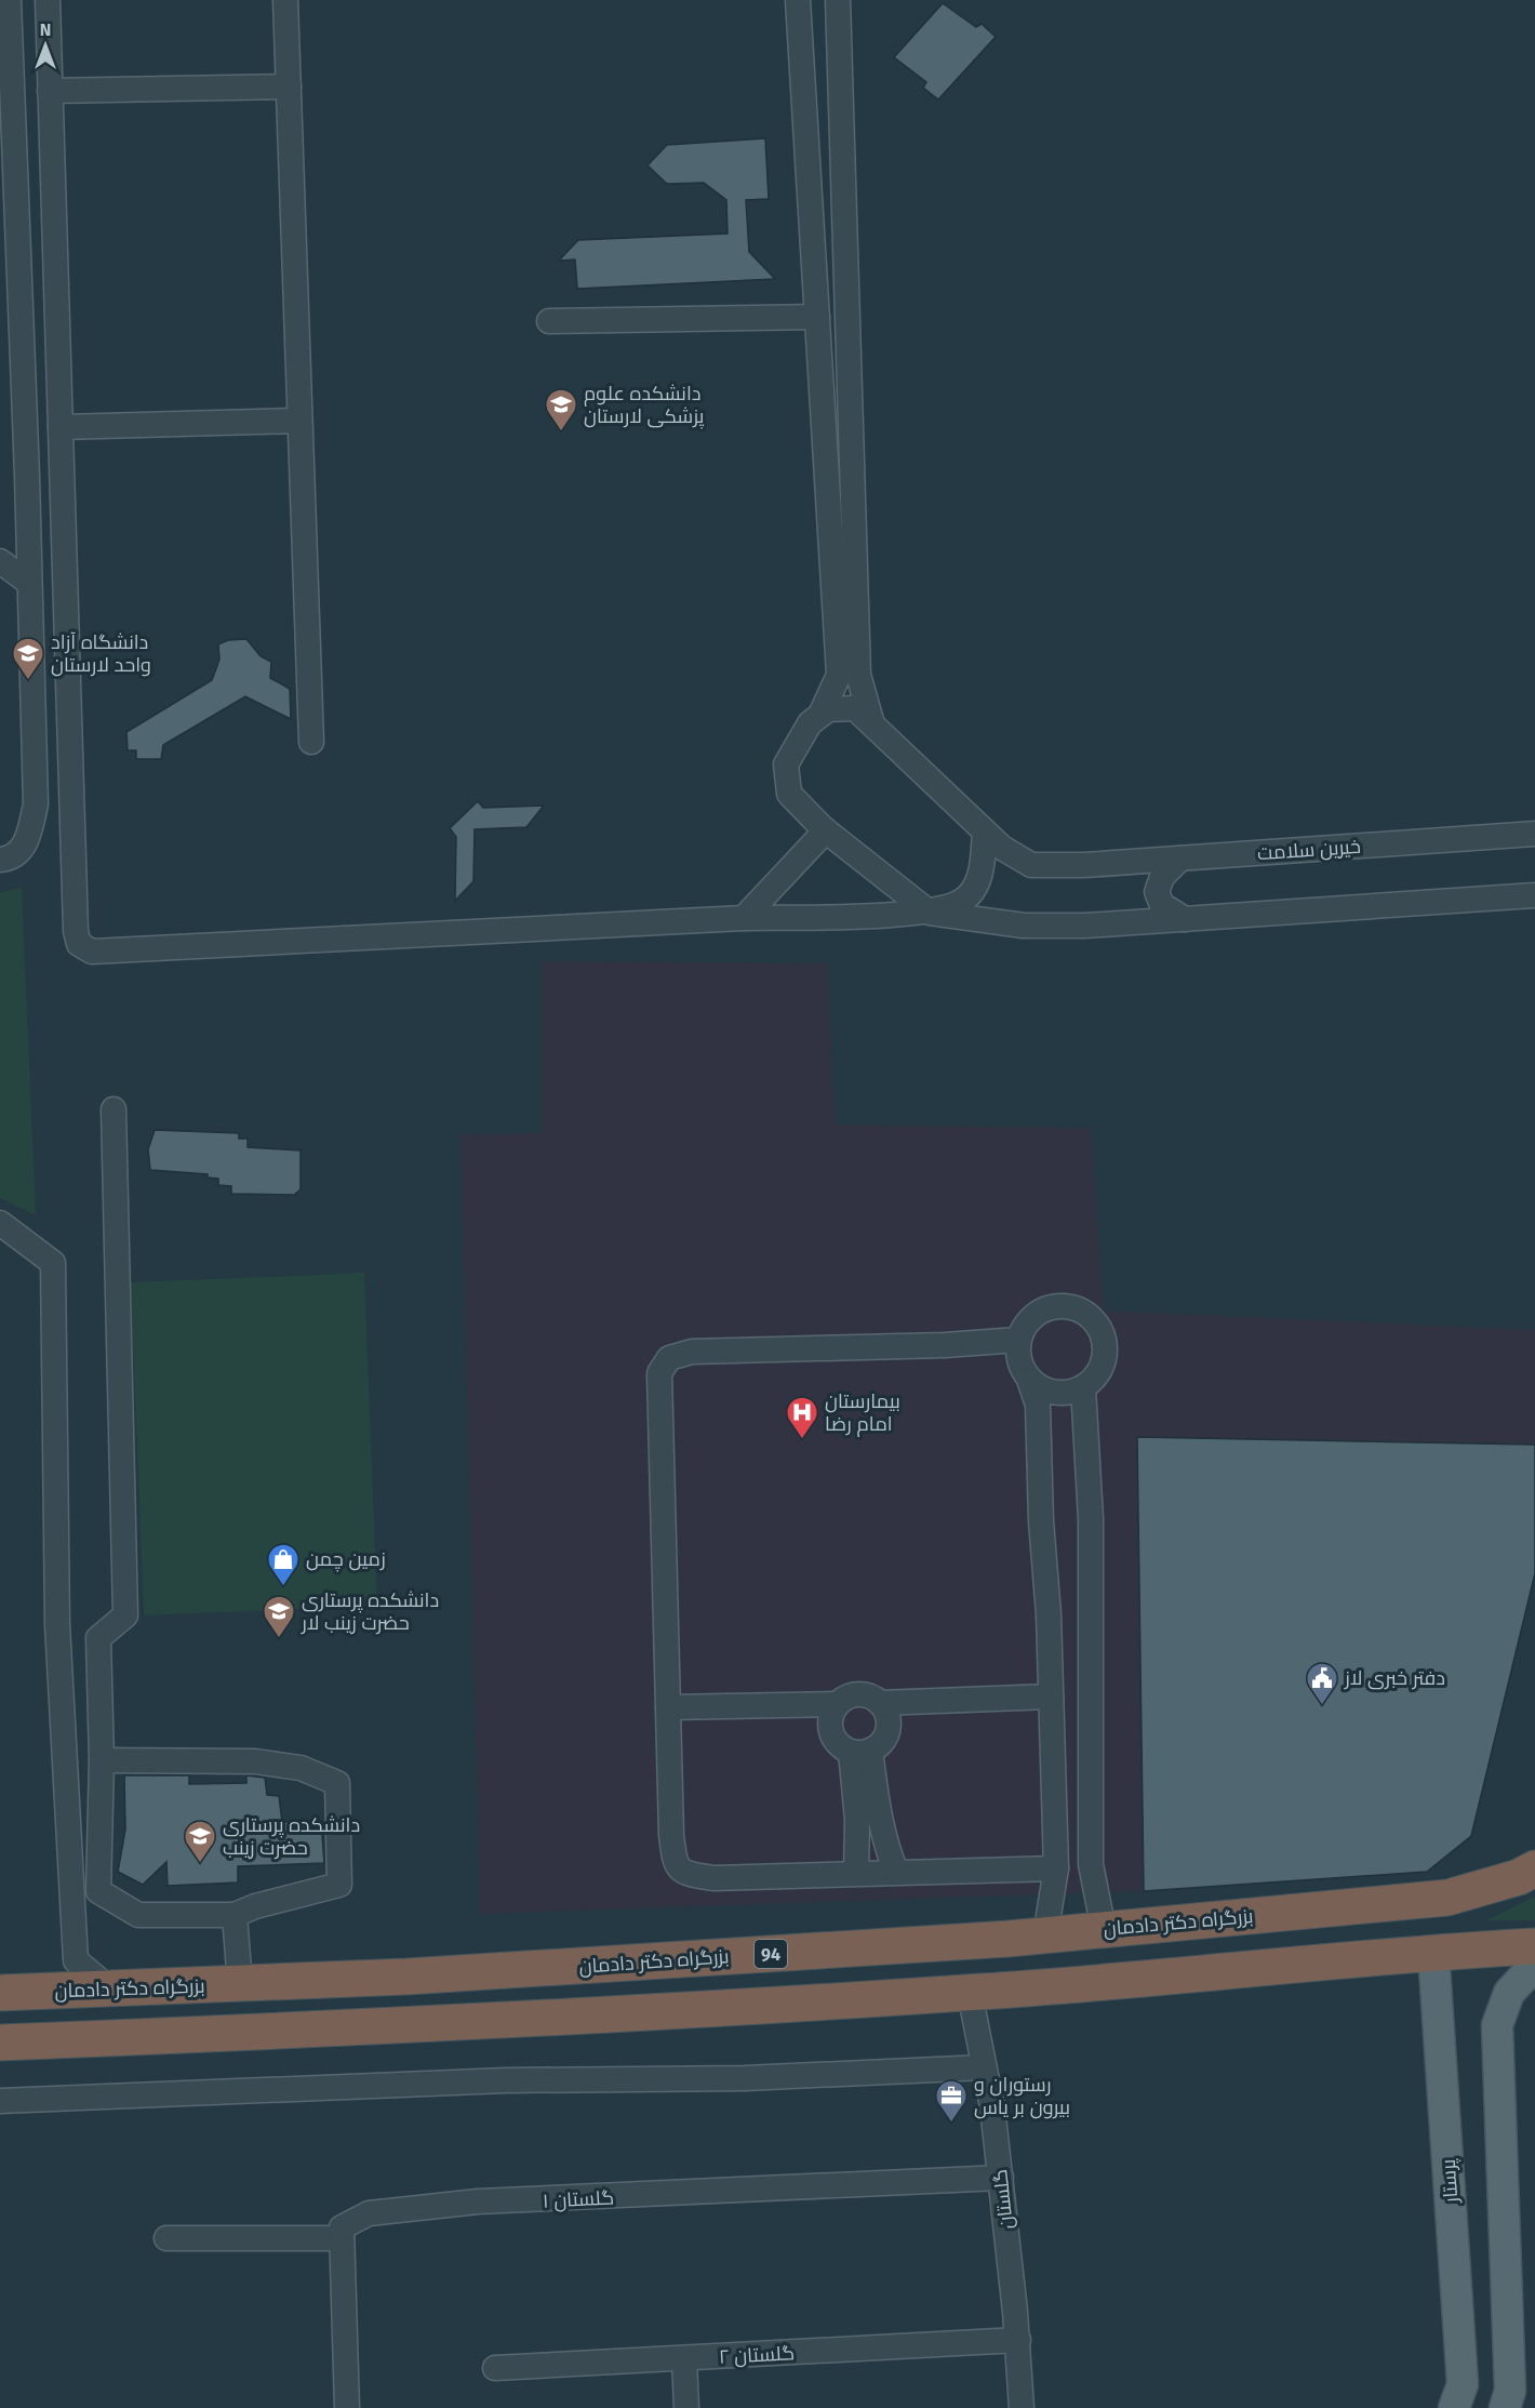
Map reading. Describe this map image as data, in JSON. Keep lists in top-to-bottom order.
{
  "streets": {
    "highway": ["بزرگراه دکتر دادمان", "94"],
    "main road": ["پرستار"],
    "street": [
      "خیرین سلامت",
      "گلستان ۱",
      "گلستان",
      "گلستان ۲"
    ]
  },
  "crossings": [
    ["گلستان ۱", "گلستان"],
    ["گلستان", "گلستان ۲"]
  ],
  "places": {
    "school or university": [
      "دانشکده علوم پزشکی لارستان",
      "دانشگاه آزاد واحد لارستان",
      "دانشکده پرستاری حضرت زینب لار",
      "دانشکده پرستاری حضرت زینب"
    ],
    "hospital": ["بیمارستان امام رضا"],
    "shop": ["زمین چمن"],
    "public building": ["دفتر خبری لاز"],
    "office": ["رستوران و بیرون بر یاس"]
  },
  "north": "top"
}
